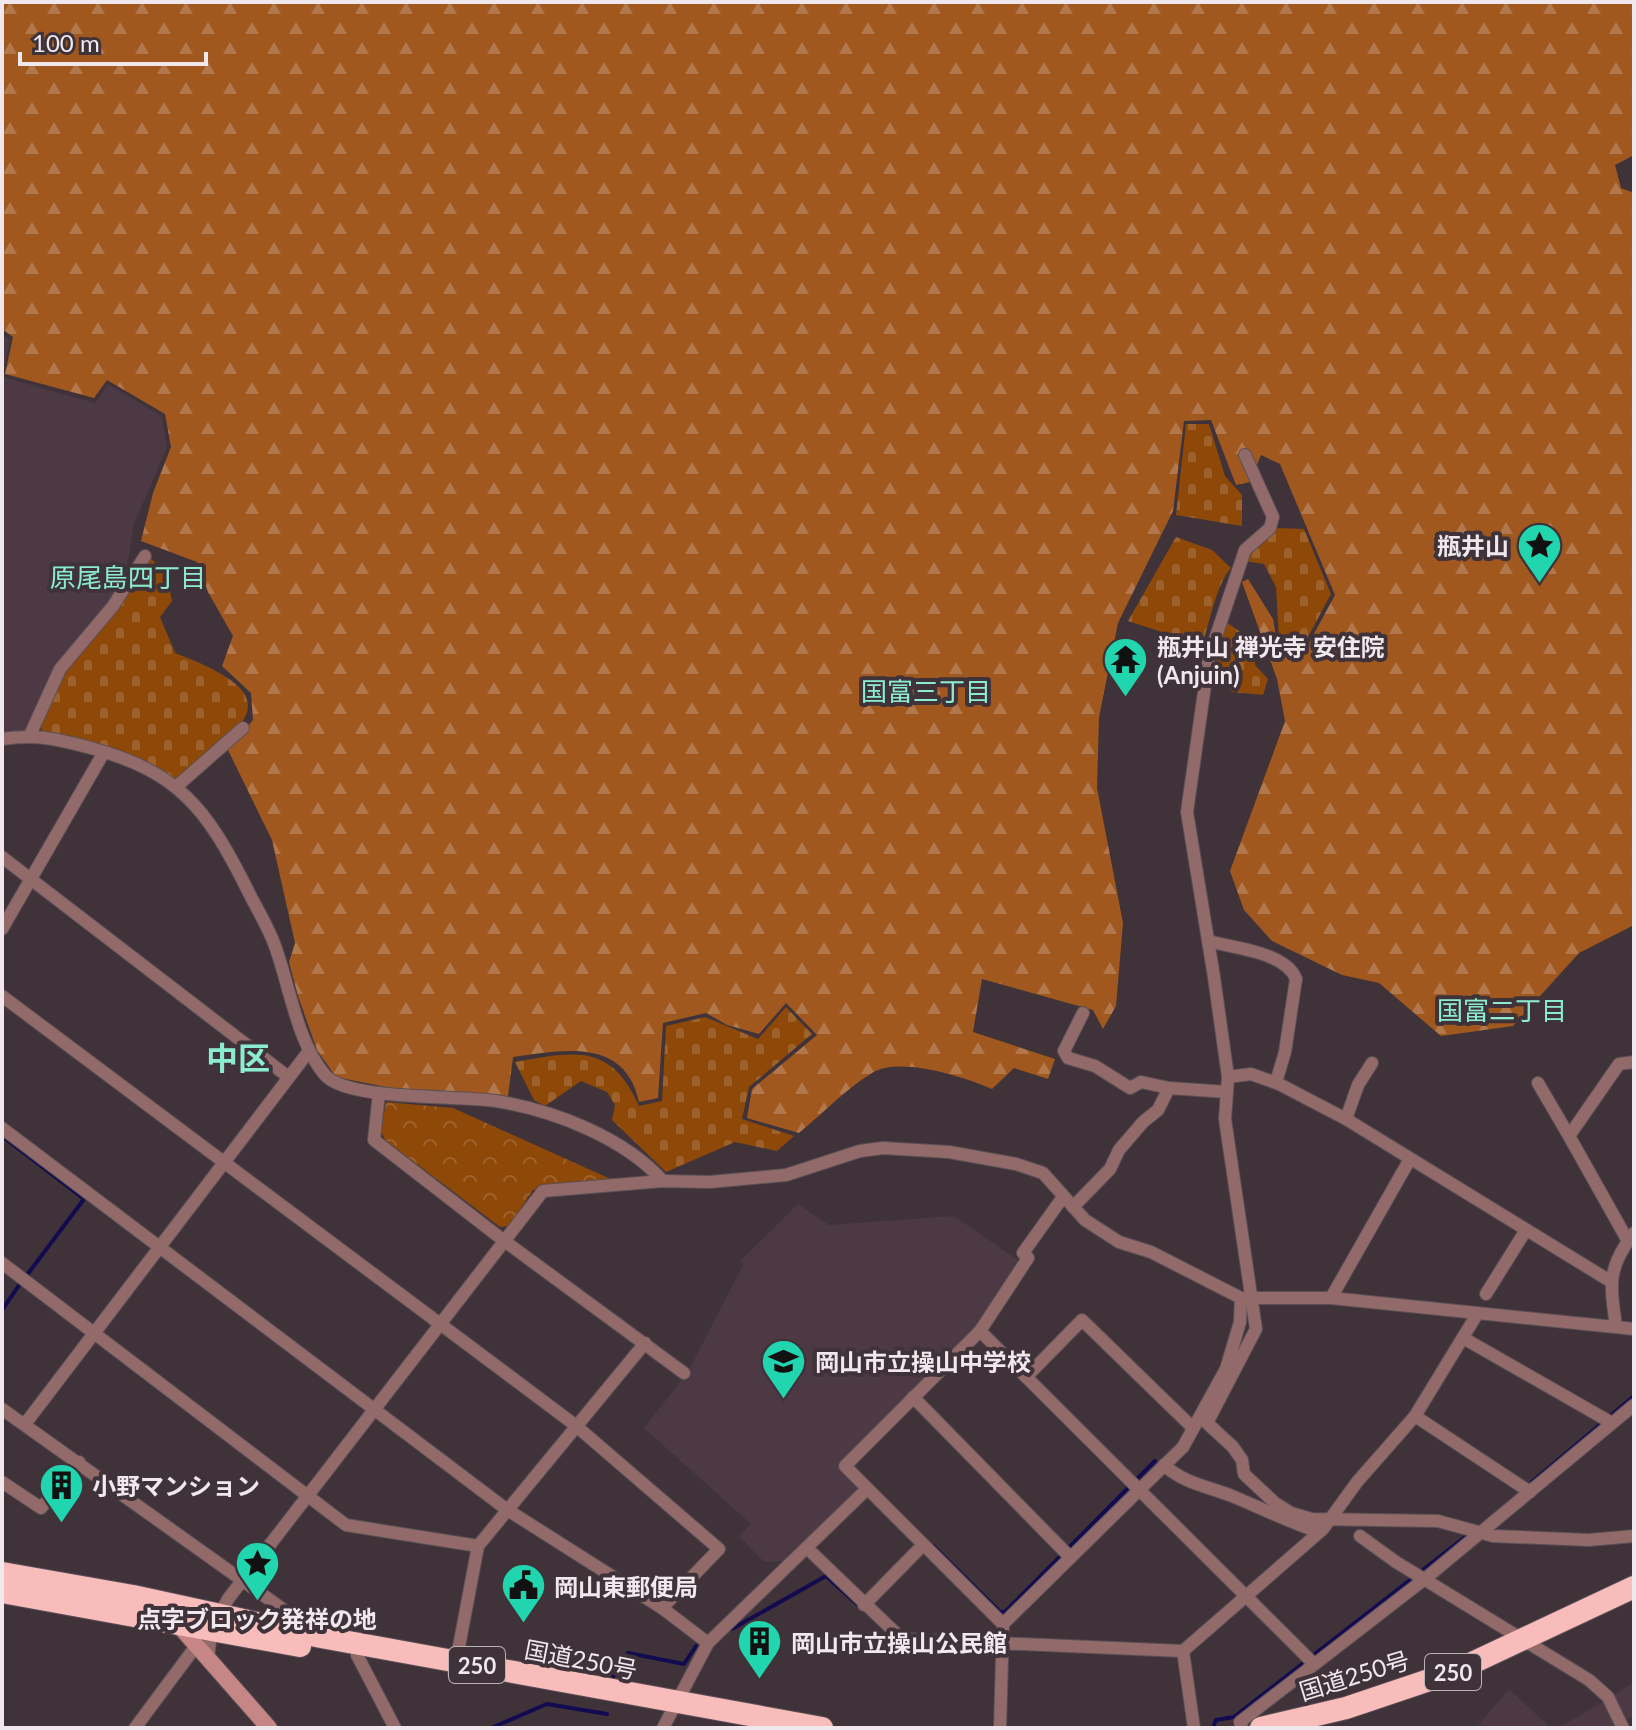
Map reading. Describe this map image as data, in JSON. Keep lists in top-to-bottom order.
{
  "streets": {
    "highway": ["国道250号", "250"]
  },
  "districts": [
    "原尾島四丁目",
    "国富三丁目",
    "国富二丁目",
    "中区"
  ],
  "places": {
    "place": ["瓶井山", "点字ブロック発祥の地"],
    "temple": ["瓶井山 禅光寺 安住院 (Anjuin)"],
    "school or university": ["岡山市立操山中学校"],
    "building": ["小野マンション", "岡山市立操山公民館"],
    "public building": ["岡山東郵便局"]
  },
  "scale_bar": "100 m"
}
